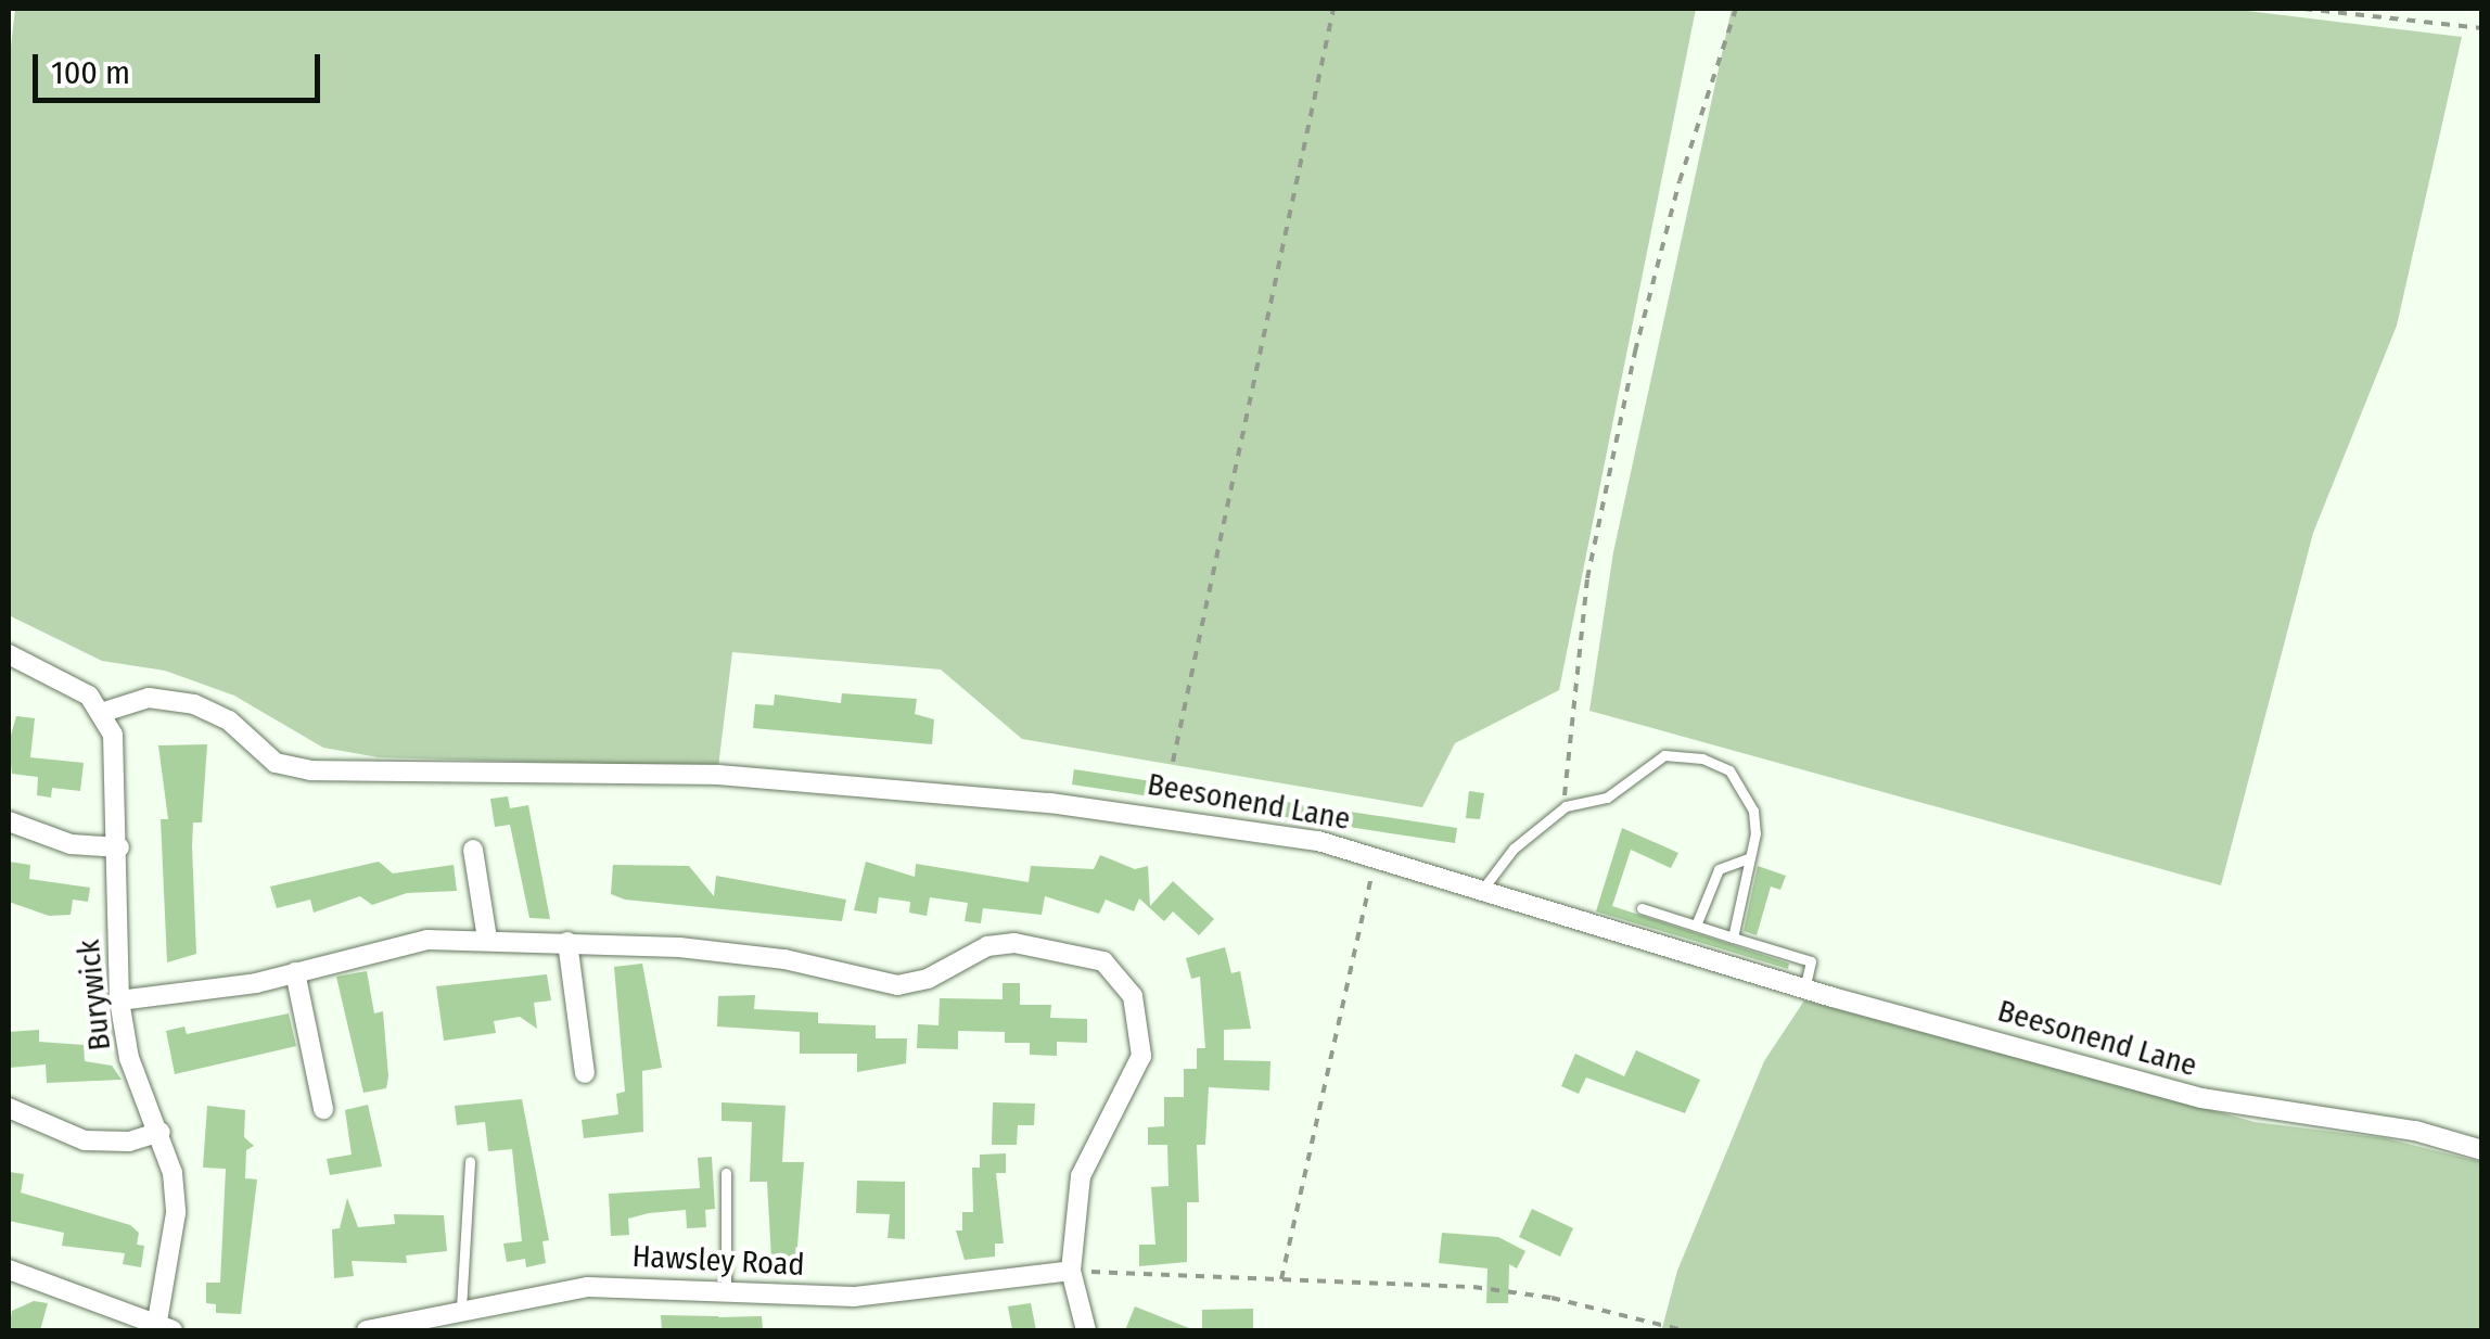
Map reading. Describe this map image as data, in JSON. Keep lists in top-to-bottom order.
{
  "streets": {
    "street": ["Beesonend Lane", "Burywick", "Hawsley Road"]
  },
  "crossings": [
    ["Beesonend Lane", "Burywick"]
  ],
  "scale_bar": "100 m"
}
